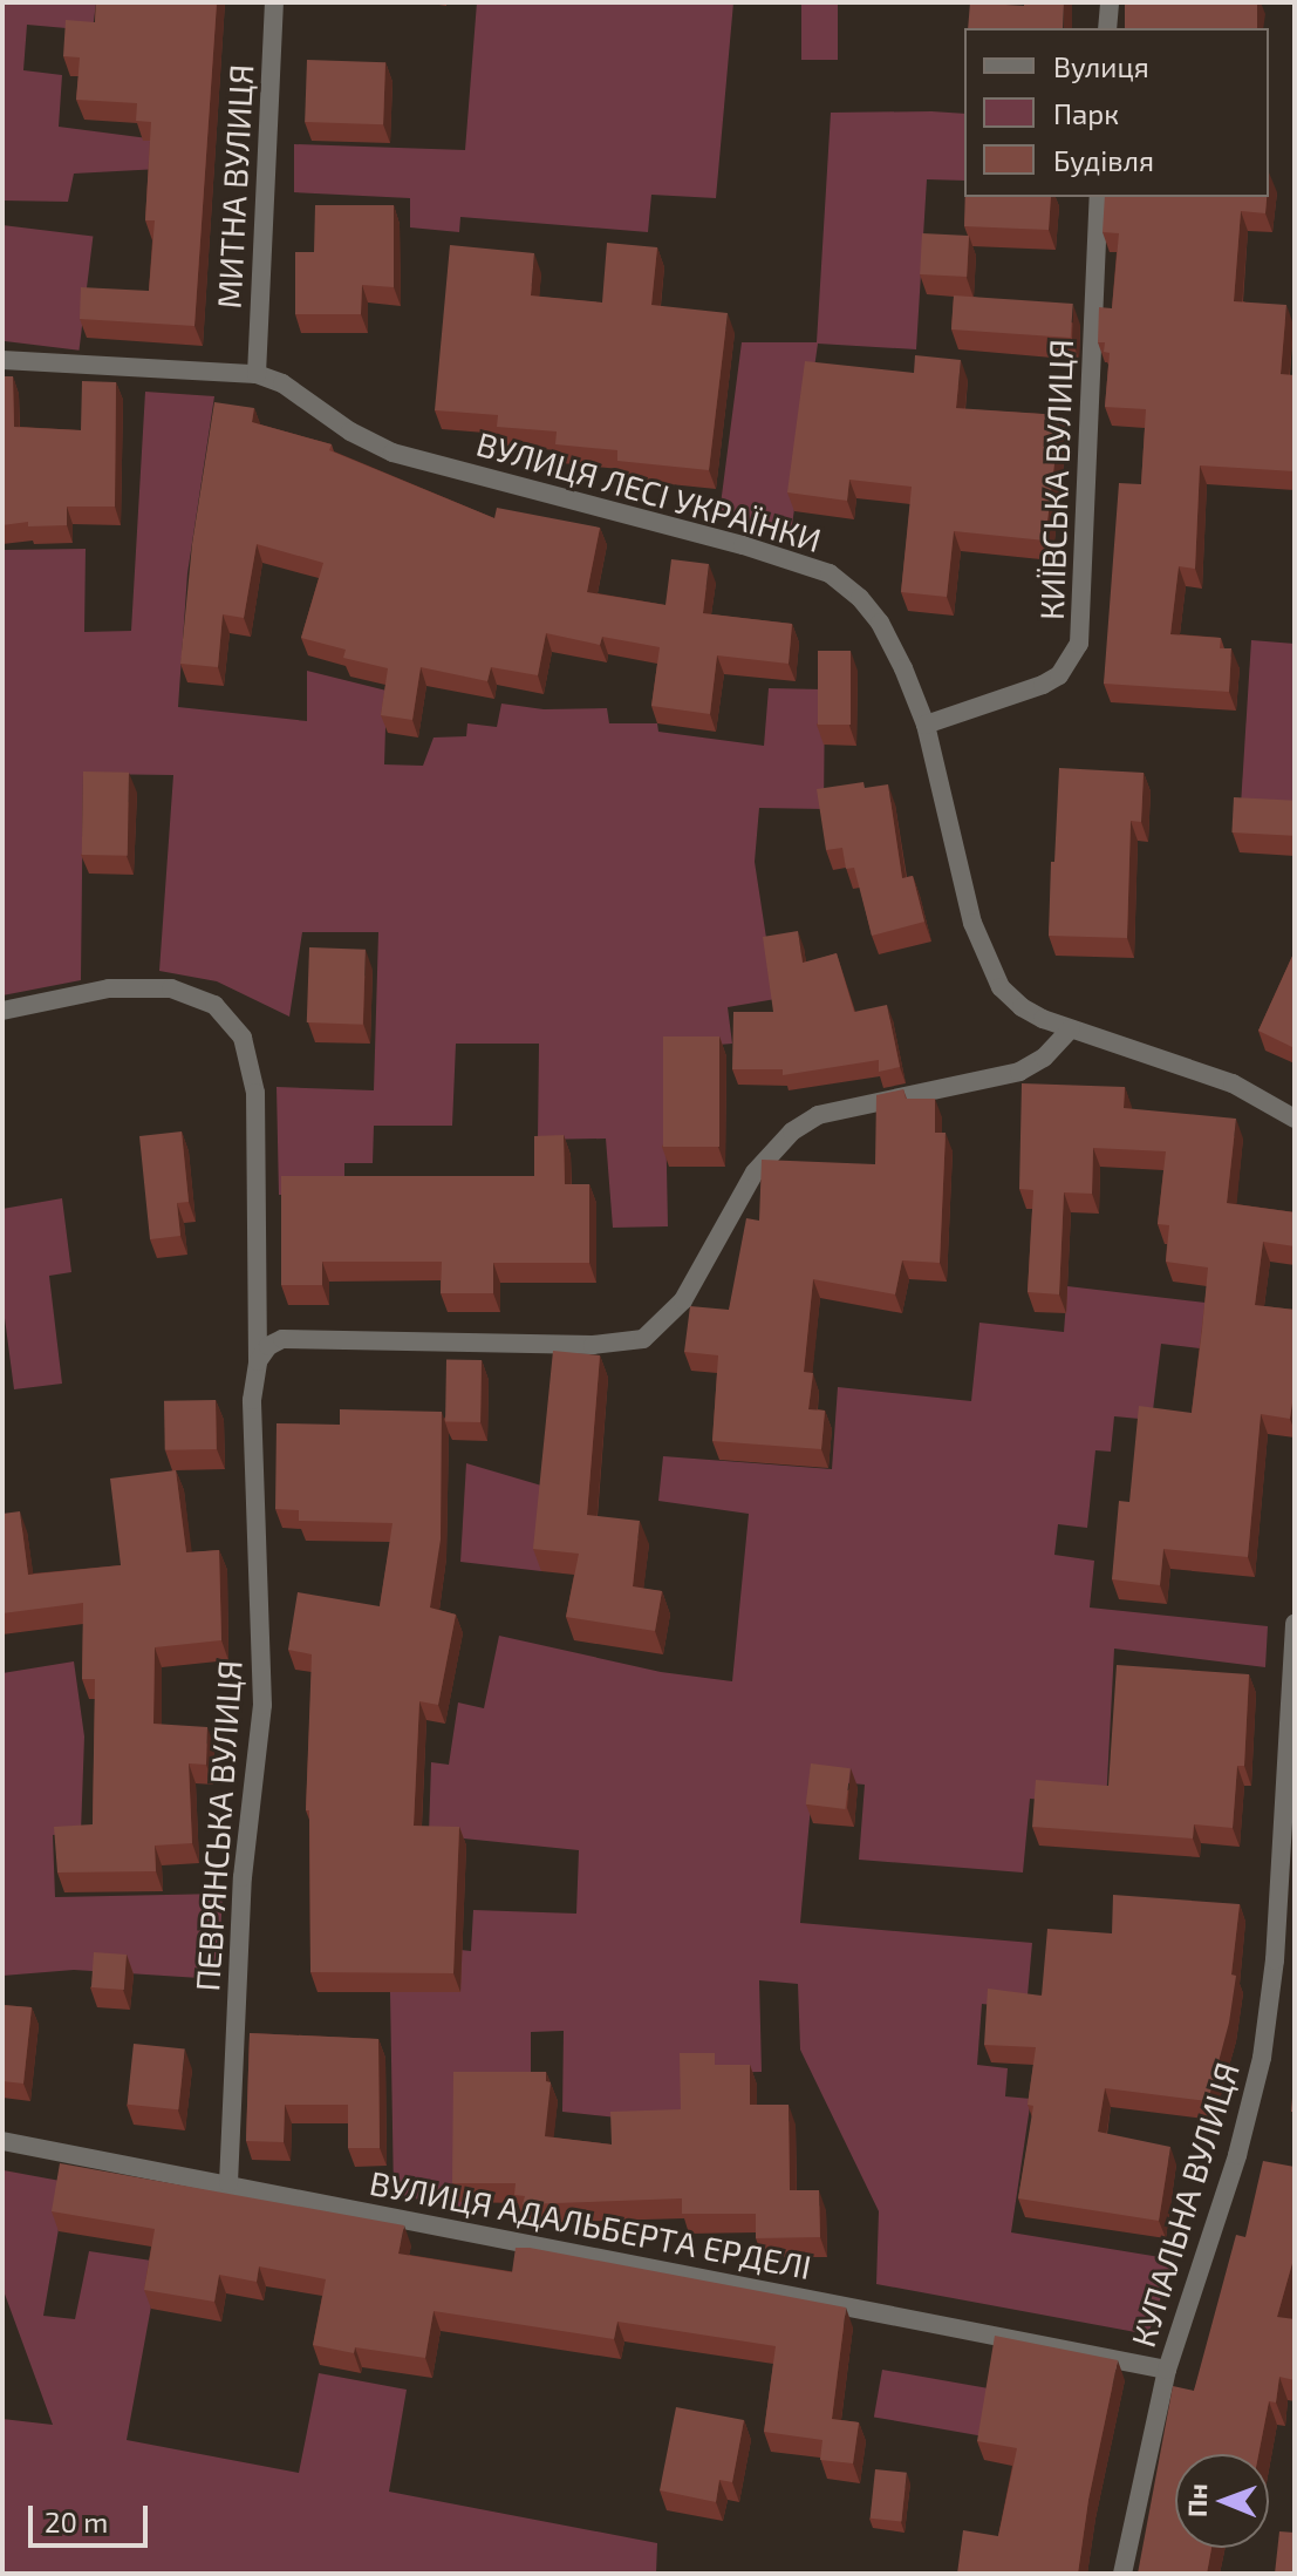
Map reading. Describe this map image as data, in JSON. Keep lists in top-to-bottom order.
{
  "streets": {
    "street": [
      "МИТНА ВУЛИЦЯ",
      "КИЇВСЬКА ВУЛИЦЯ",
      "ВУЛИЦЯ ЛЕСІ УКРАЇНКИ",
      "ПЕВРЯНСЬКА ВУЛИЦЯ",
      "КУПАЛЬНА ВУЛИЦЯ",
      "ВУЛИЦЯ АДАЛЬБЕРТА ЕРДЕЛІ"
    ]
  },
  "crossings": [
    ["МИТНА ВУЛИЦЯ", "ВУЛИЦЯ ЛЕСІ УКРАЇНКИ"],
    ["КИЇВСЬКА ВУЛИЦЯ", "ВУЛИЦЯ ЛЕСІ УКРАЇНКИ"],
    ["ПЕВРЯНСЬКА ВУЛИЦЯ", "ВУЛИЦЯ АДАЛЬБЕРТА ЕРДЕЛІ"],
    ["КУПАЛЬНА ВУЛИЦЯ", "ВУЛИЦЯ АДАЛЬБЕРТА ЕРДЕЛІ"]
  ],
  "legend": ["Вулиця", "Парк", "Будівля"],
  "scale_bar": "20 m",
  "north": "left"
}
